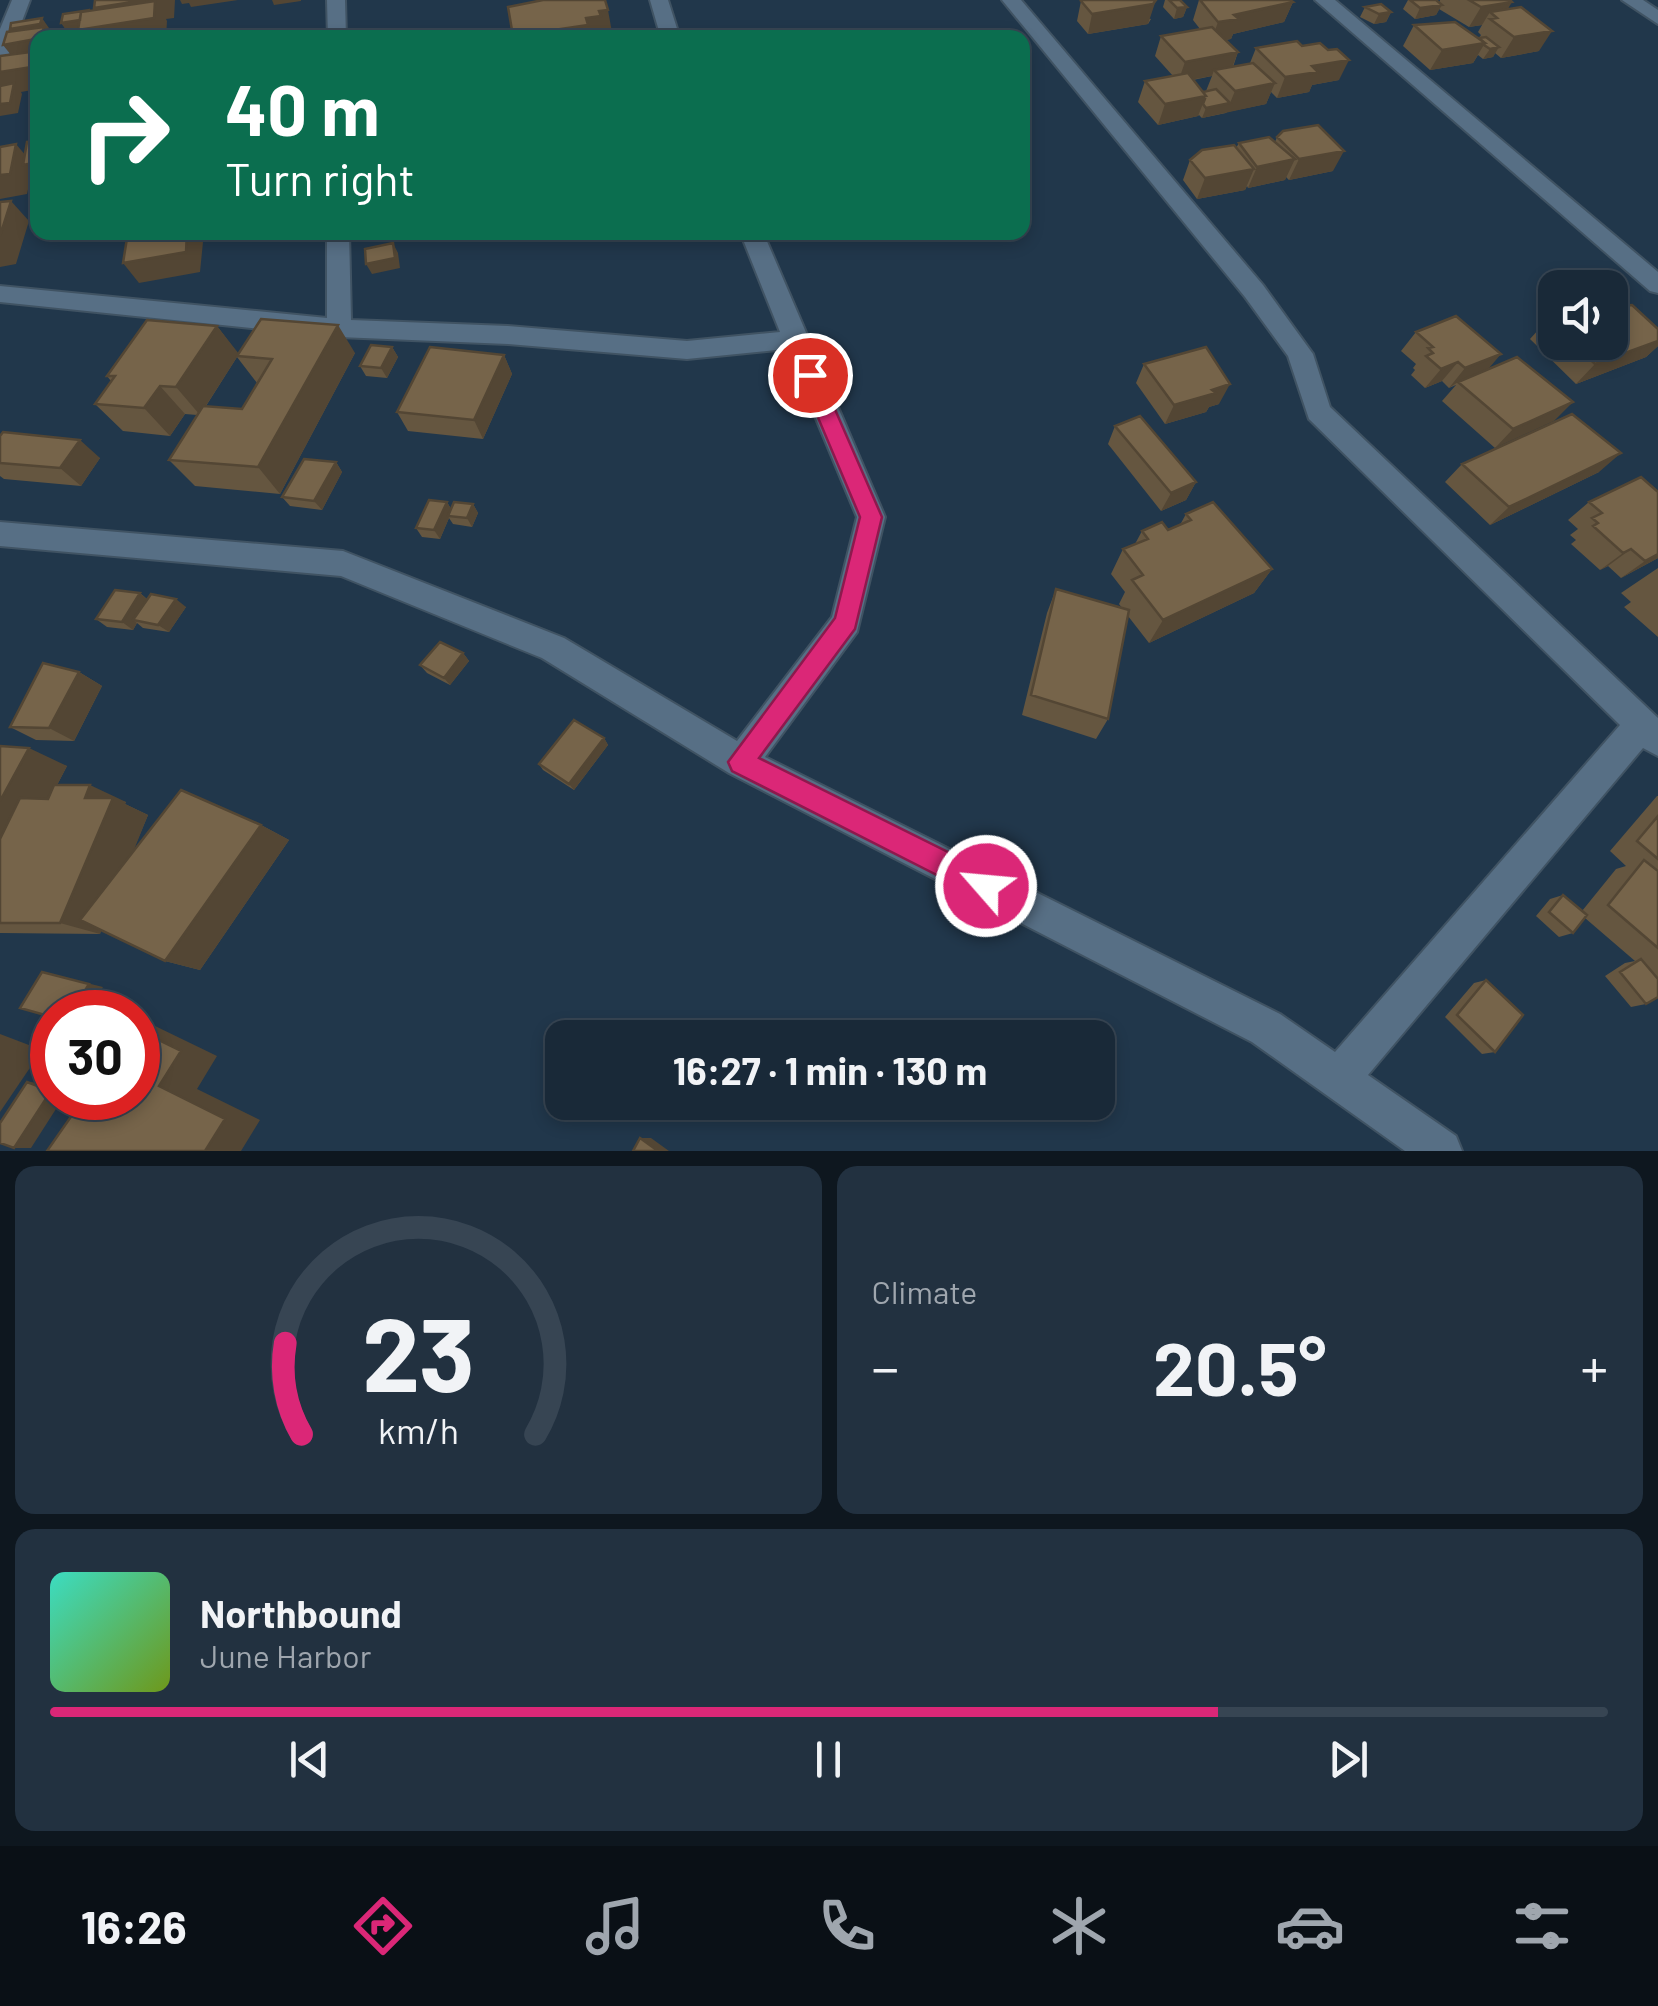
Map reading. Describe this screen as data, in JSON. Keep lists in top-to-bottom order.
{
  "page": {
    "turn": ["40 m", "Turn right"],
    "limit": "30",
    "trip": "16:27 · 1 min · 130 m",
    "tile": "Climate",
    "heat": ["−", "20.5°", "+"],
    "song": ["Northbound", "June Harbor"],
    "tabs": "16:26",
    "gauge": ["23", "km/h"]
  }
}
